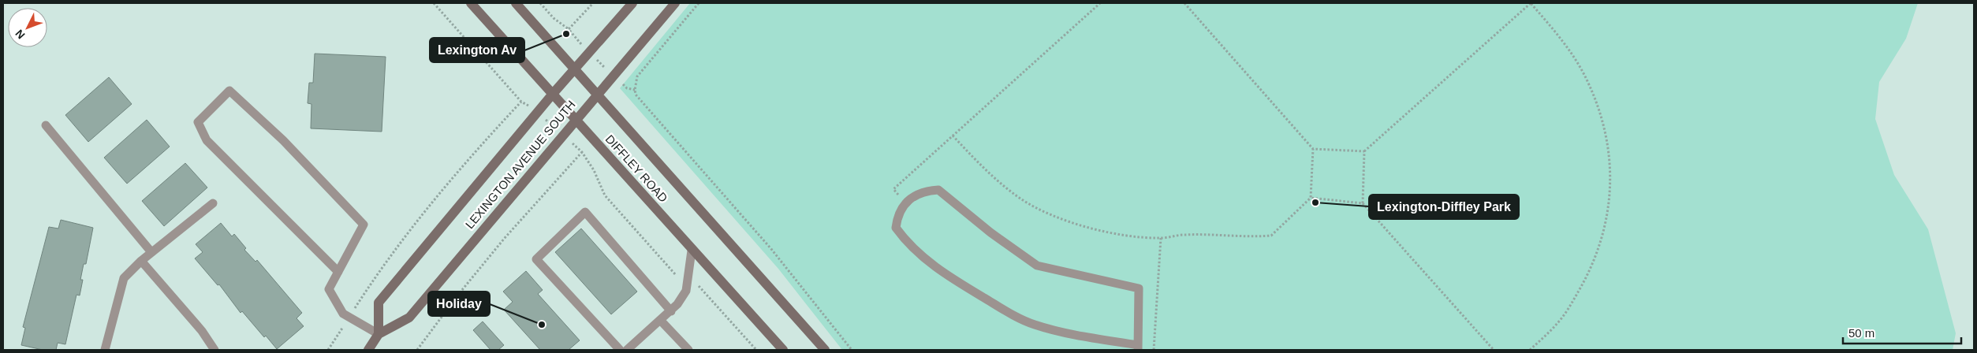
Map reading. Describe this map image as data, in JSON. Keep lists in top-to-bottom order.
{
  "streets": {
    "main road": ["LEXINGTON AVENUE SOUTH", "DIFFLEY ROAD"]
  },
  "crossings": [
    ["LEXINGTON AVENUE SOUTH", "DIFFLEY ROAD"]
  ],
  "places": ["Lexington Av", "Lexington-Diffley Park", "Holiday"],
  "scale_bar": "50 m",
  "north": "bottom left"
}
